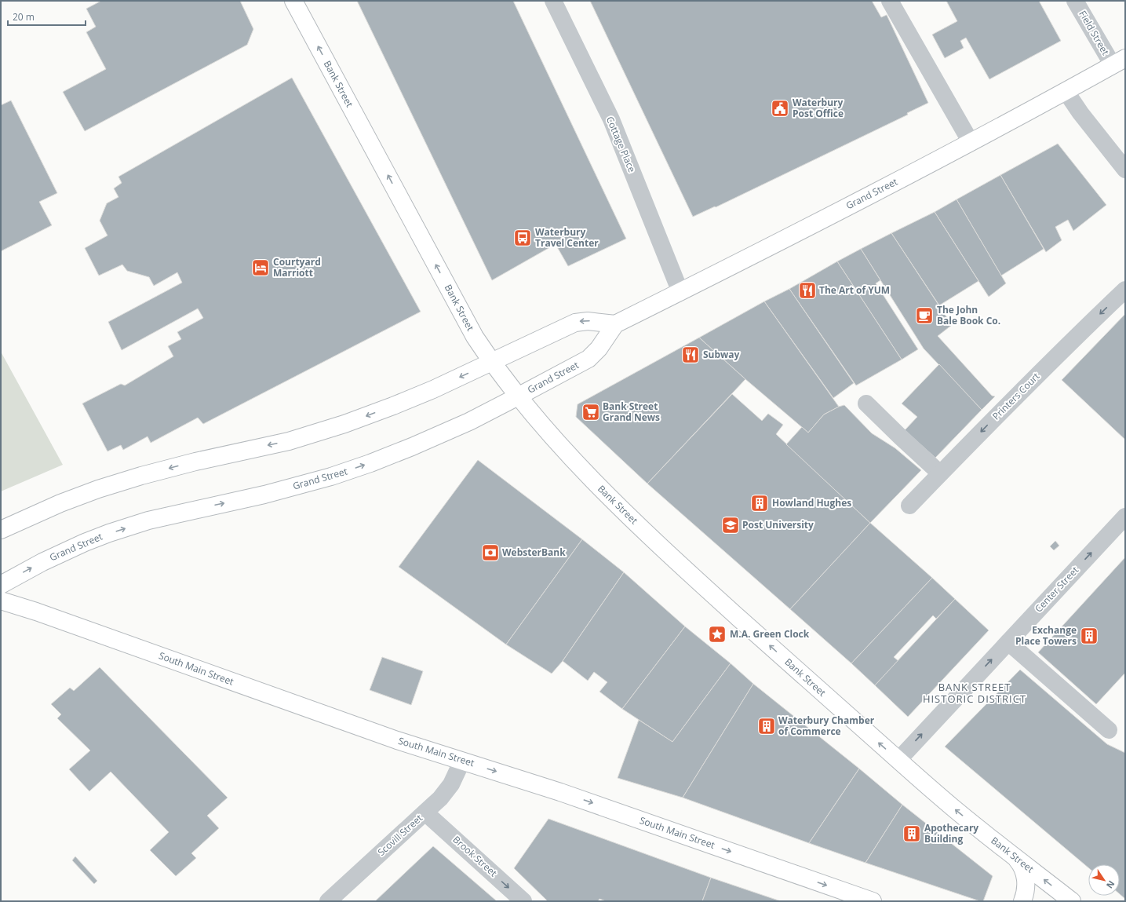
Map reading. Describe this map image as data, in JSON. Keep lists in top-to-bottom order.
{
  "streets": {
    "main road": ["Bank Street", "Grand Street", "South Main Street"],
    "street": [
      "Field Street",
      "Cottage Place",
      "Printers Court",
      "Center Street",
      "Scovill Street",
      "Brook Street"
    ]
  },
  "crossings": [
    ["Field Street", "Grand Street"],
    ["Bank Street", "Grand Street"],
    ["Bank Street", "Center Street"],
    ["Cottage Place", "Grand Street"],
    ["South Main Street", "Scovill Street"],
    ["Scovill Street", "Brook Street"]
  ],
  "one_way": [
    "Bank Street",
    "Printers Court",
    "Center Street",
    "South Main Street",
    "Brook Street"
  ],
  "districts": ["BANK STREET HISTORIC DISTRICT"],
  "places": {
    "public building": ["Waterbury Post Office"],
    "bus stop": ["Waterbury Travel Center"],
    "hotel": ["Courtyard Marriott"],
    "restaurant": ["The Art of YUM", "Subway"],
    "cafe": ["The John Bale Book Co."],
    "supermarket": ["Bank Street Grand News"],
    "building": [
      "Howland Hughes",
      "Exchange Place Towers",
      "Waterbury Chamber of Commerce",
      "Apothecary Building"
    ],
    "school or university": ["Post University"],
    "bank": ["WebsterBank"],
    "place": ["M.A. Green Clock"]
  },
  "scale_bar": "20 m",
  "north": "bottom right"
}
